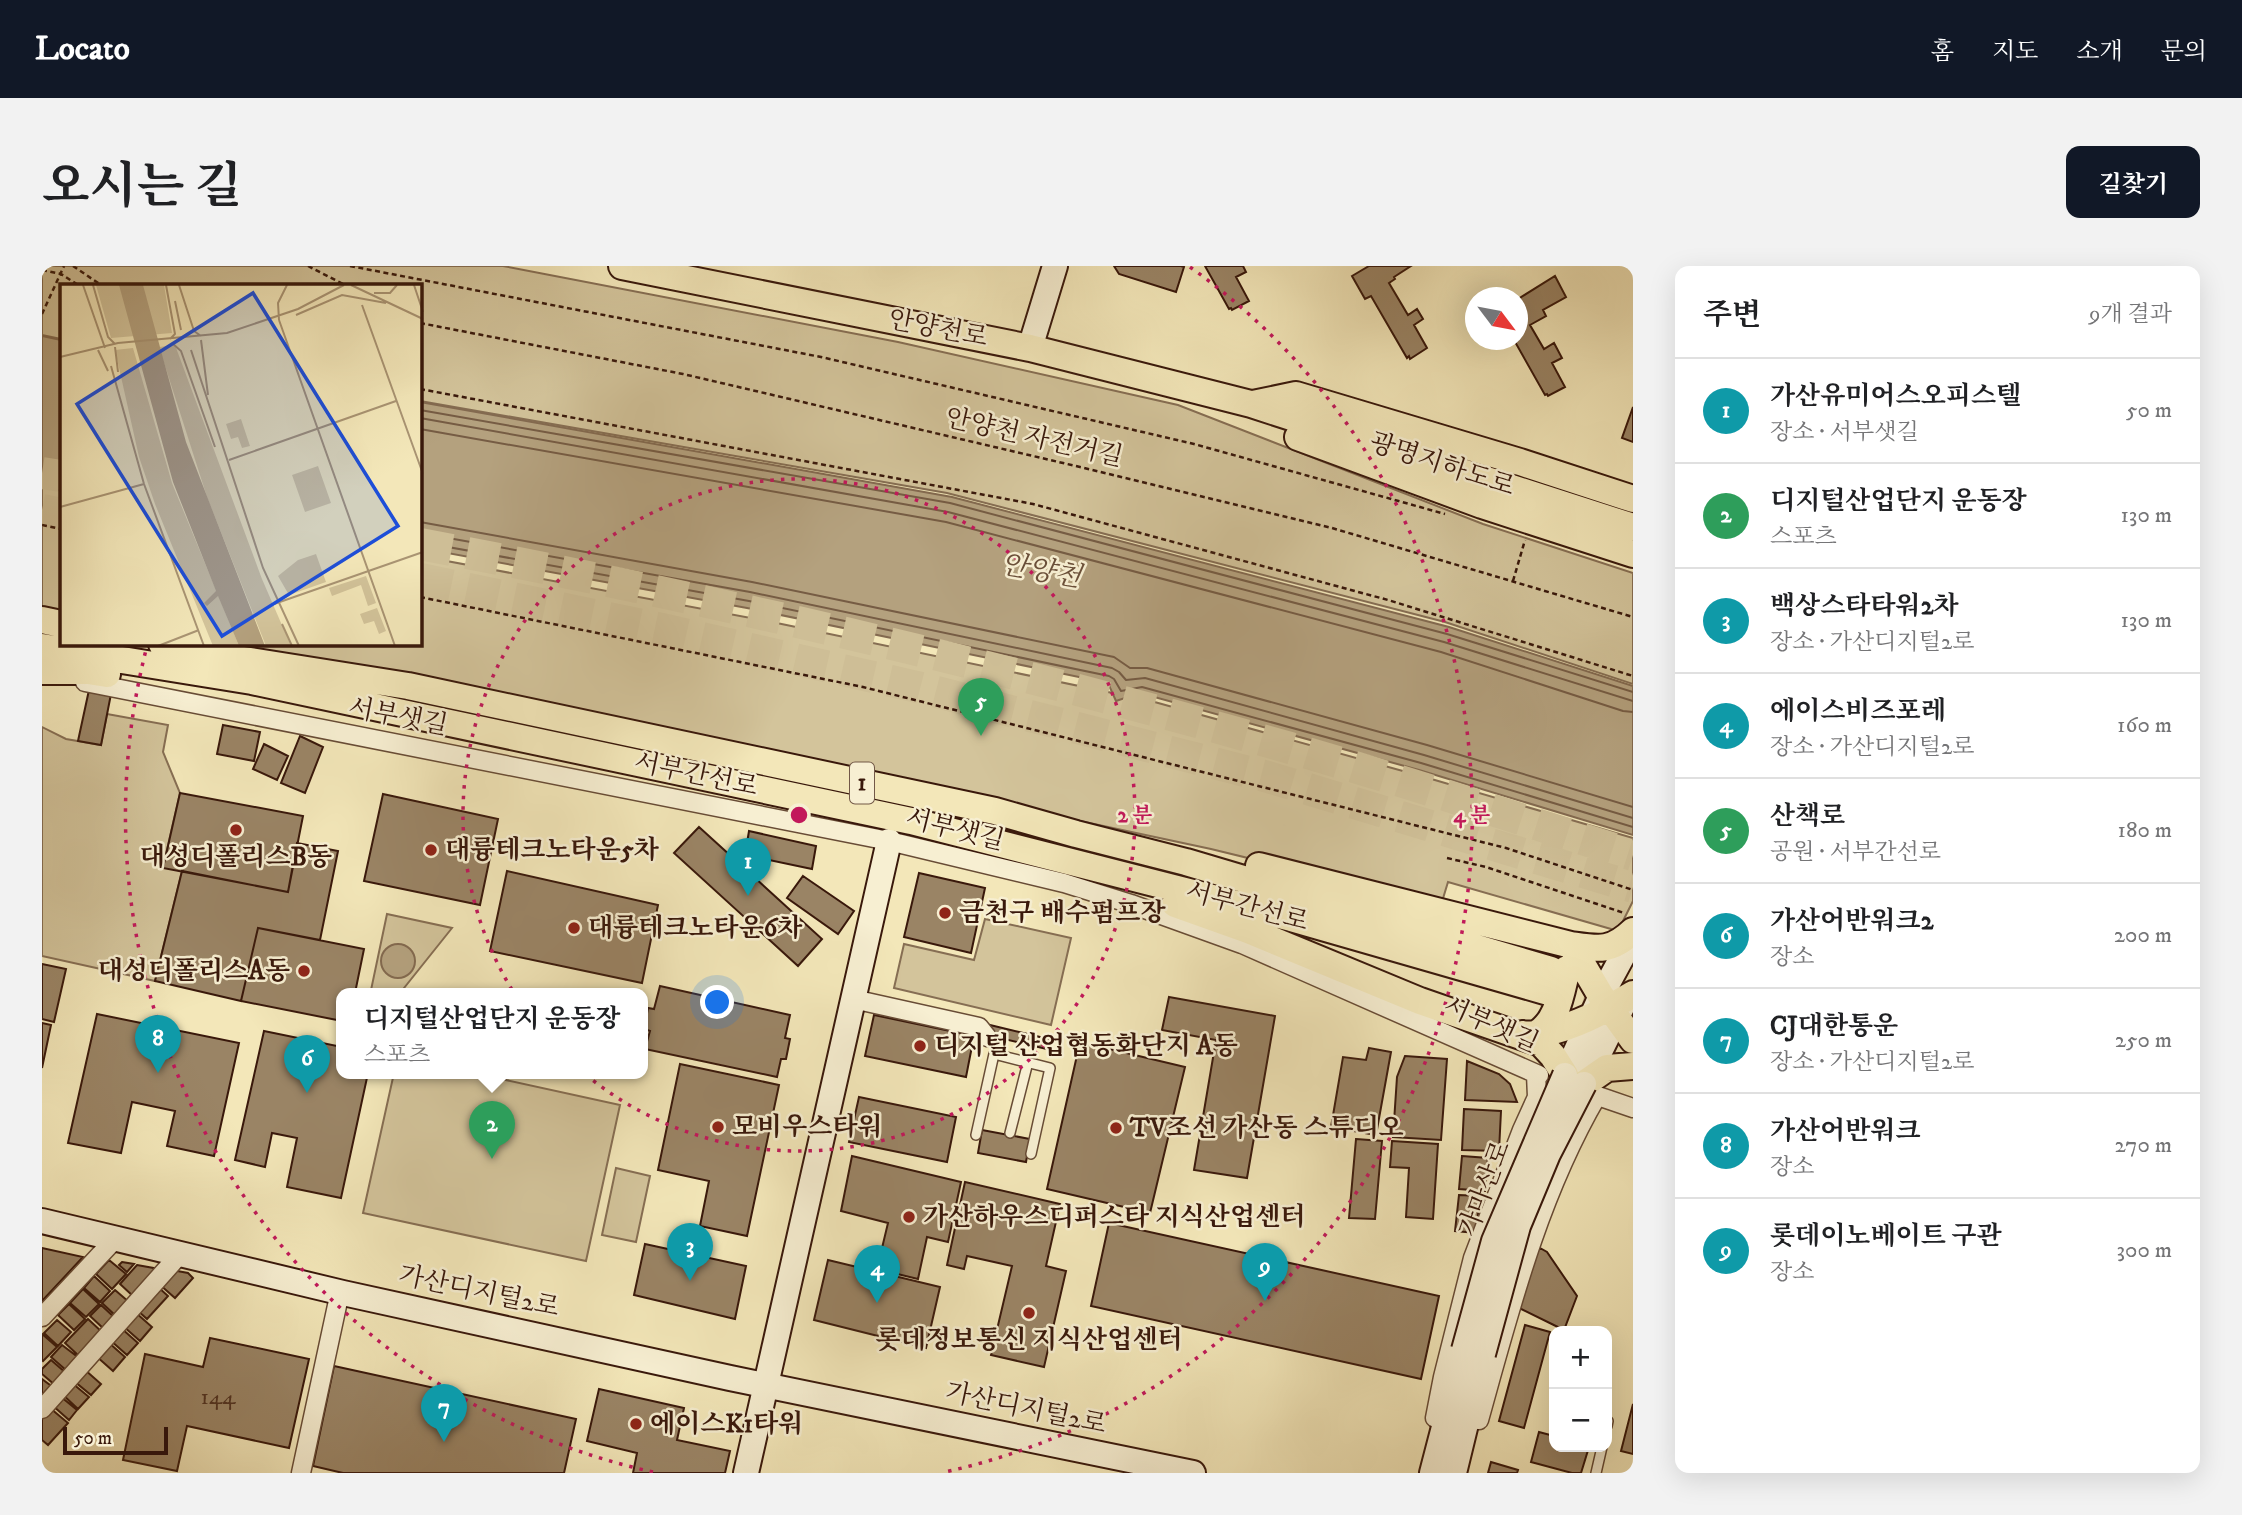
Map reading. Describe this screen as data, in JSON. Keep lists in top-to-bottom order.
{
  "streets": {
    "main road": [
      "안양천로",
      "광명지하도로",
      "서부간선로",
      "1"
    ],
    "street": ["서부샛길", "가마산로", "가산디지털2로"],
    "path": ["안양천 자전거길"]
  },
  "crossings": [
    ["안양천로", "광명지하도로"],
    ["서부샛길", "가마산로"]
  ],
  "water": ["안양천"],
  "places": [
    "대성디폴리스B동",
    "대륭테크노타운5차",
    "금천구 배수펌프장",
    "대륭테크노타운6차",
    "대성디폴리스A동",
    "디지털 산업협동화단지 A동",
    "모비우스타워",
    "TV조선 가산동 스튜디오",
    "가산하우스디퍼스타 지식산업센터",
    "롯데정보통신 지식산업센터",
    "에이스K1타워"
  ],
  "house_numbers": ["144"],
  "scale_bar": "50 m",
  "north": "bottom right",
  "page": {
    "header": "Locato",
    "nav": [
      "홈",
      "지도",
      "소개",
      "문의"
    ],
    "title": "오시는 길",
    "buttons": "길찾기",
    "heading": ["주변", "9개 결과"],
    "list": [
      {
        "mark": "1",
        "name": "가산유미어스오피스텔",
        "note": "장소 · 서부샛길",
        "value": "50 m"
      },
      {
        "mark": "2",
        "name": "디지털산업단지 운동장",
        "note": "스포츠",
        "value": "130 m"
      },
      {
        "mark": "3",
        "name": "백상스타타워2차",
        "note": "장소 · 가산디지털2로",
        "value": "130 m"
      },
      {
        "mark": "4",
        "name": "에이스비즈포레",
        "note": "장소 · 가산디지털2로",
        "value": "160 m"
      },
      {
        "mark": "5",
        "name": "산책로",
        "note": "공원 · 서부간선로",
        "value": "180 m"
      },
      {
        "mark": "6",
        "name": "가산어반워크2",
        "note": "장소",
        "value": "200 m"
      },
      {
        "mark": "7",
        "name": "CJ대한통운",
        "note": "장소 · 가산디지털2로",
        "value": "250 m"
      },
      {
        "mark": "8",
        "name": "가산어반워크",
        "note": "장소",
        "value": "270 m"
      },
      {
        "mark": "9",
        "name": "롯데이노베이트 구관",
        "note": "장소",
        "value": "300 m"
      }
    ],
    "pins": [
      "5",
      "1",
      "8",
      "6",
      "2",
      "3",
      "9",
      "4",
      "7"
    ],
    "popup": ["디지털산업단지 운동장", "스포츠"],
    "map_buttons": ["+", "−"],
    "scale": "50 m"
  },
  "rings": ["2 분", "4 분"]
}
